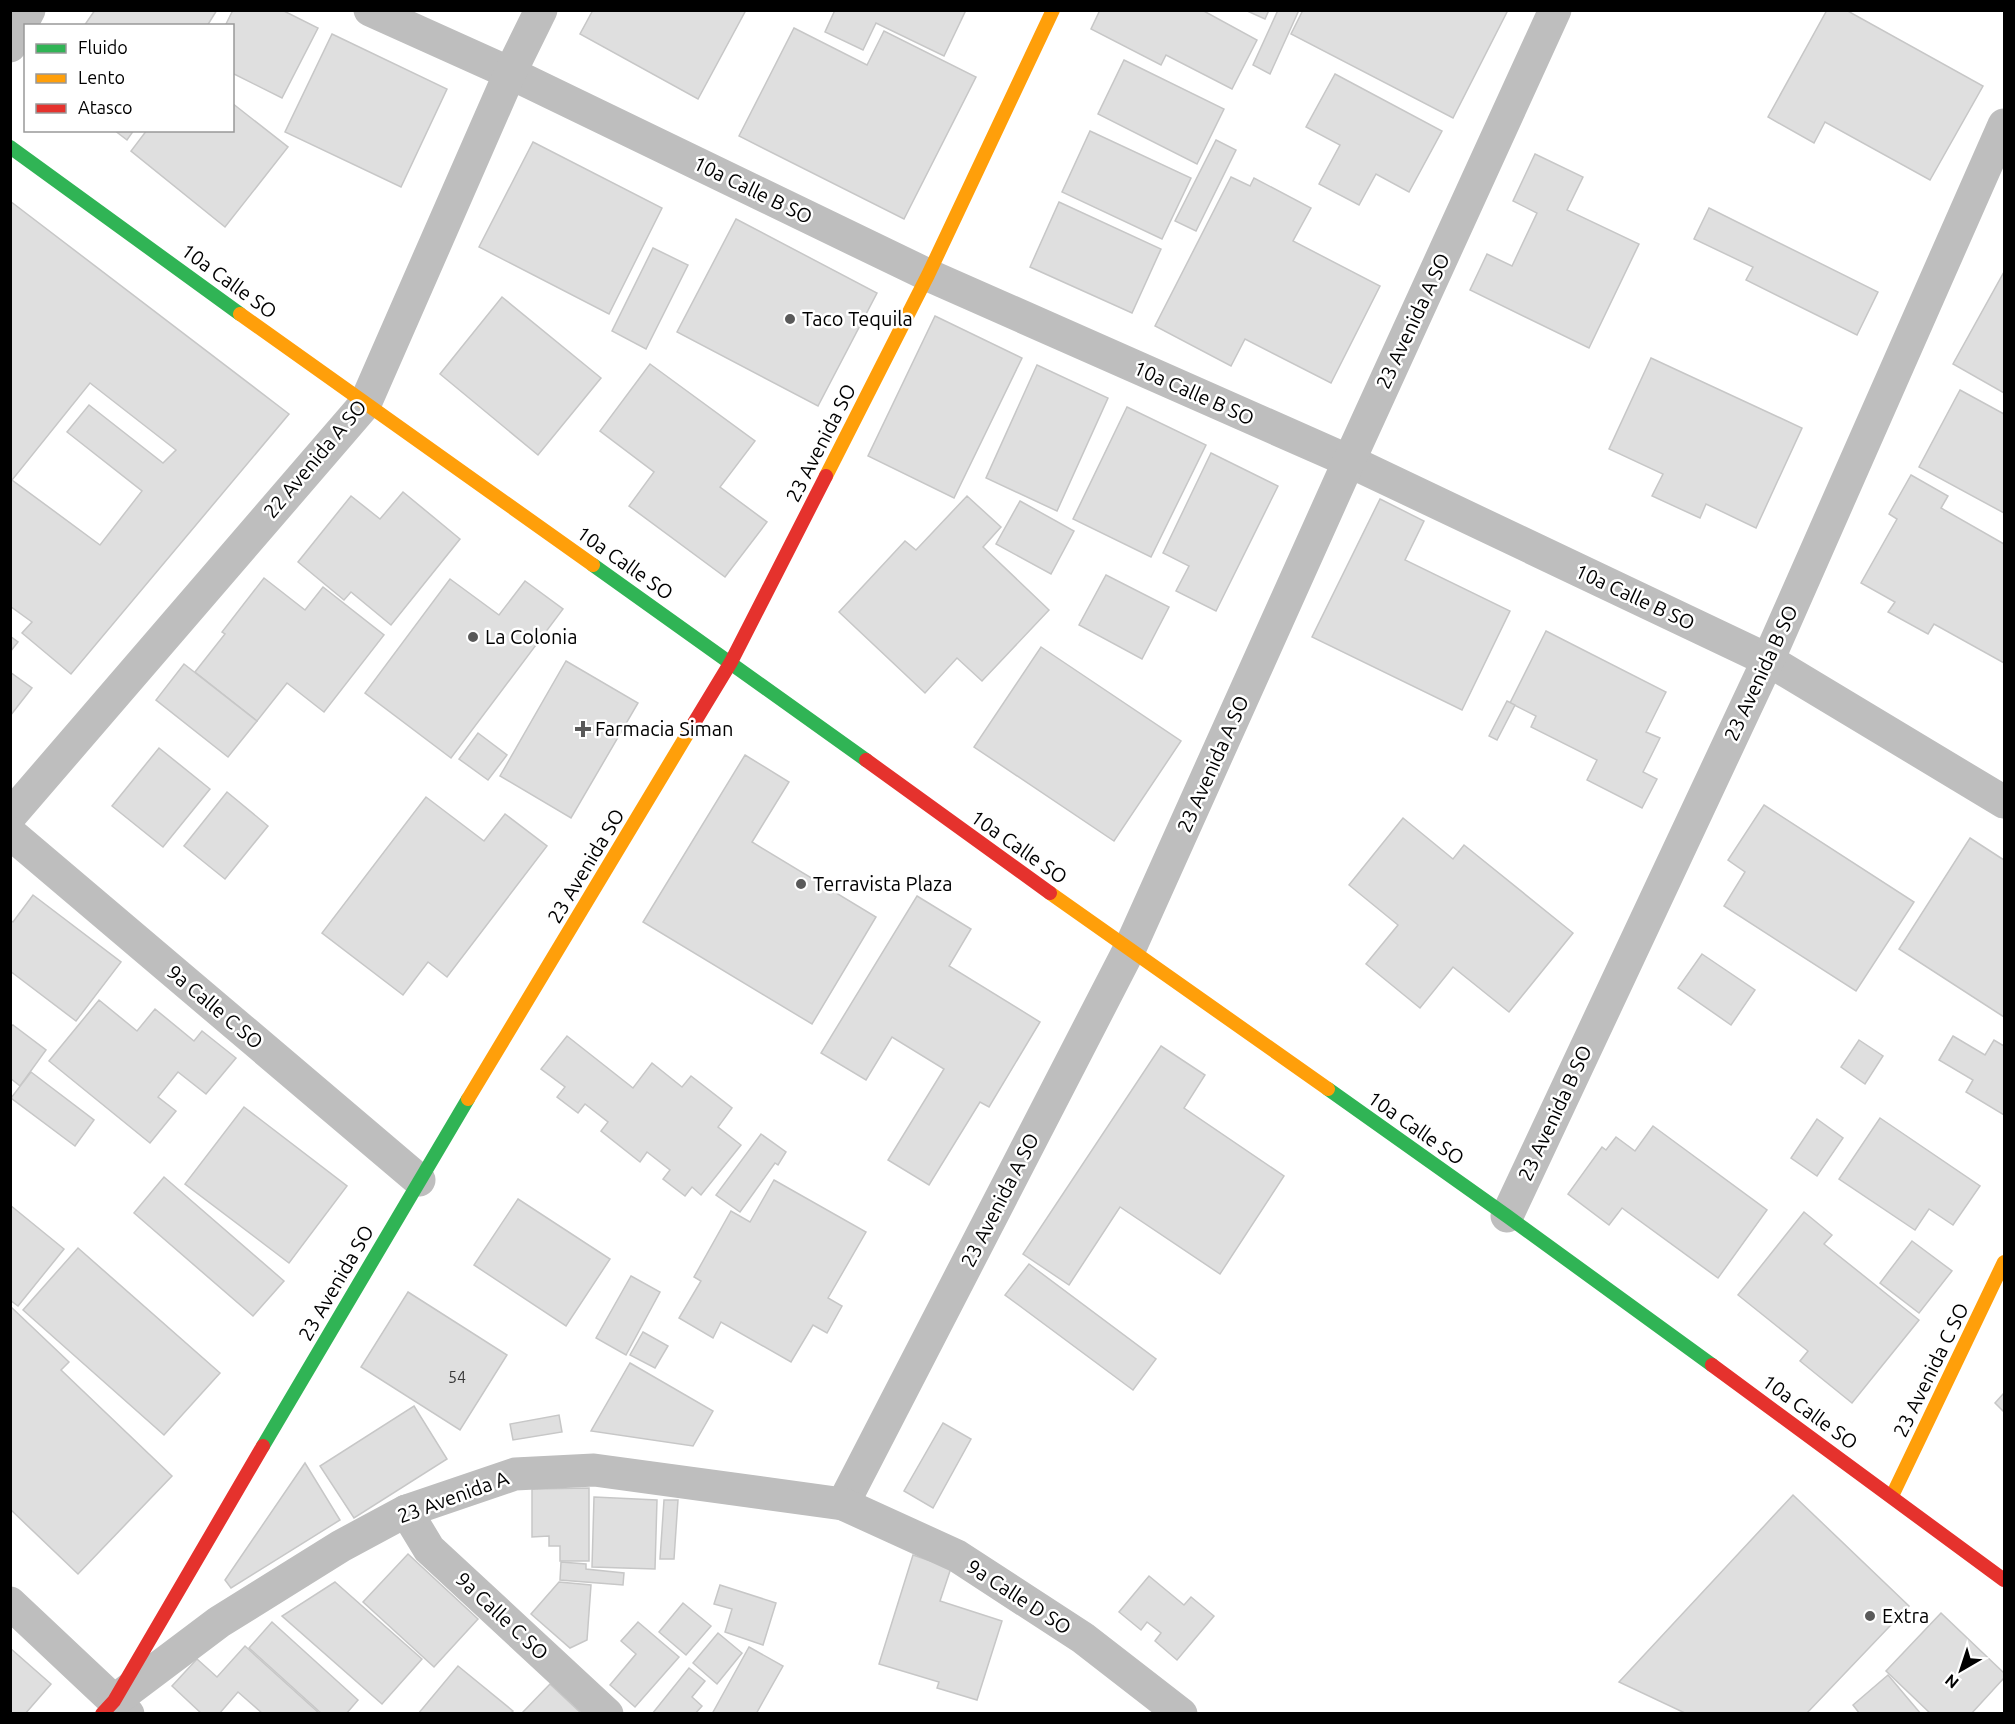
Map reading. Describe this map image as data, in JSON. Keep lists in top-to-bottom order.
{
  "streets": {
    "street": [
      "10a Calle B SO",
      "10a Calle SO",
      "23 Avenida A SO",
      "23 Avenida SO",
      "22 Avenida A SO",
      "23 Avenida B SO",
      "9a Calle C SO",
      "23 Avenida C SO",
      "23 Avenida A",
      "9a Calle D SO"
    ]
  },
  "crossings": [
    ["10a Calle B SO", "23 Avenida A SO"],
    ["10a Calle B SO", "23 Avenida SO"],
    ["10a Calle B SO", "22 Avenida A SO"],
    ["10a Calle B SO", "23 Avenida B SO"],
    ["10a Calle SO", "23 Avenida A SO"],
    ["10a Calle SO", "23 Avenida SO"],
    ["10a Calle SO", "22 Avenida A SO"],
    ["10a Calle SO", "23 Avenida B SO"],
    ["10a Calle SO", "23 Avenida C SO"],
    ["23 Avenida A SO", "23 Avenida A"],
    ["23 Avenida A SO", "9a Calle D SO"],
    ["23 Avenida SO", "9a Calle C SO"],
    ["23 Avenida SO", "23 Avenida A"],
    ["9a Calle C SO", "23 Avenida A"],
    ["23 Avenida A", "9a Calle D SO"]
  ],
  "places": {
    "other": [
      "Taco Tequila",
      "La Colonia",
      "Terravista Plaza",
      "Extra"
    ],
    "health": ["Farmacia Siman"]
  },
  "house_numbers": ["54"],
  "legend": ["Fluido", "Lento", "Atasco"],
  "north": "bottom left"
}
